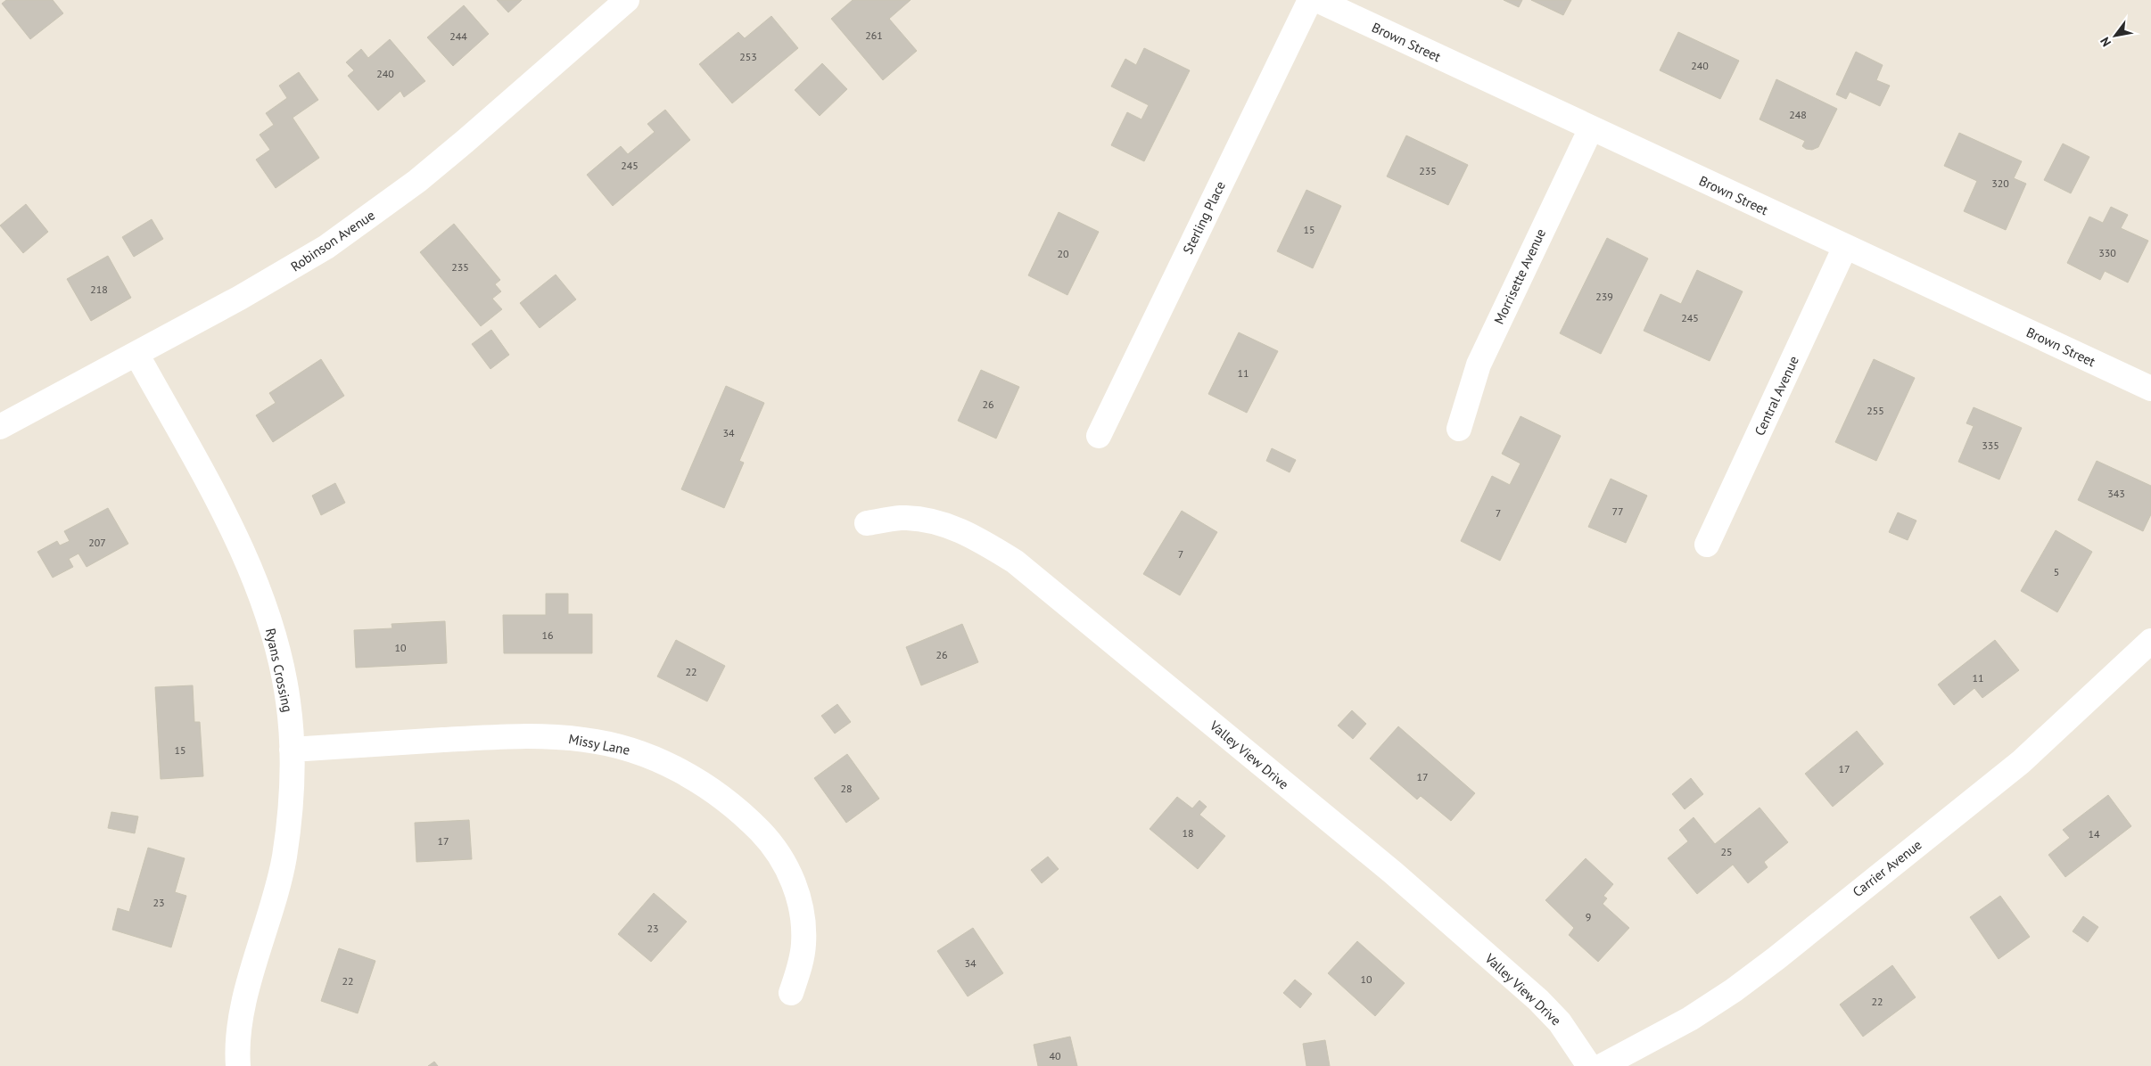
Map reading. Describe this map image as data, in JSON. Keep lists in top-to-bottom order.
{
  "streets": {
    "street": [
      "Brown Street",
      "Sterling Place",
      "Robinson Avenue",
      "Morrisette Avenue",
      "Central Avenue",
      "Ryans Crossing",
      "Missy Lane",
      "Valley View Drive",
      "Carrier Avenue"
    ]
  },
  "crossings": [
    ["Brown Street", "Morrisette Avenue"],
    ["Brown Street", "Central Avenue"],
    ["Robinson Avenue", "Ryans Crossing"],
    ["Ryans Crossing", "Missy Lane"]
  ],
  "house_numbers": [
    "261",
    "244",
    "253",
    "240",
    "240",
    "248",
    "245",
    "235",
    "320",
    "15",
    "330",
    "20",
    "235",
    "218",
    "239",
    "245",
    "11",
    "26",
    "255",
    "34",
    "335",
    "343",
    "77",
    "7",
    "207",
    "7",
    "5",
    "16",
    "10",
    "26",
    "22",
    "11",
    "15",
    "17",
    "17",
    "28",
    "18",
    "14",
    "17",
    "25",
    "23",
    "9",
    "23",
    "34",
    "10",
    "22",
    "22",
    "40"
  ],
  "north": "bottom left"
}
